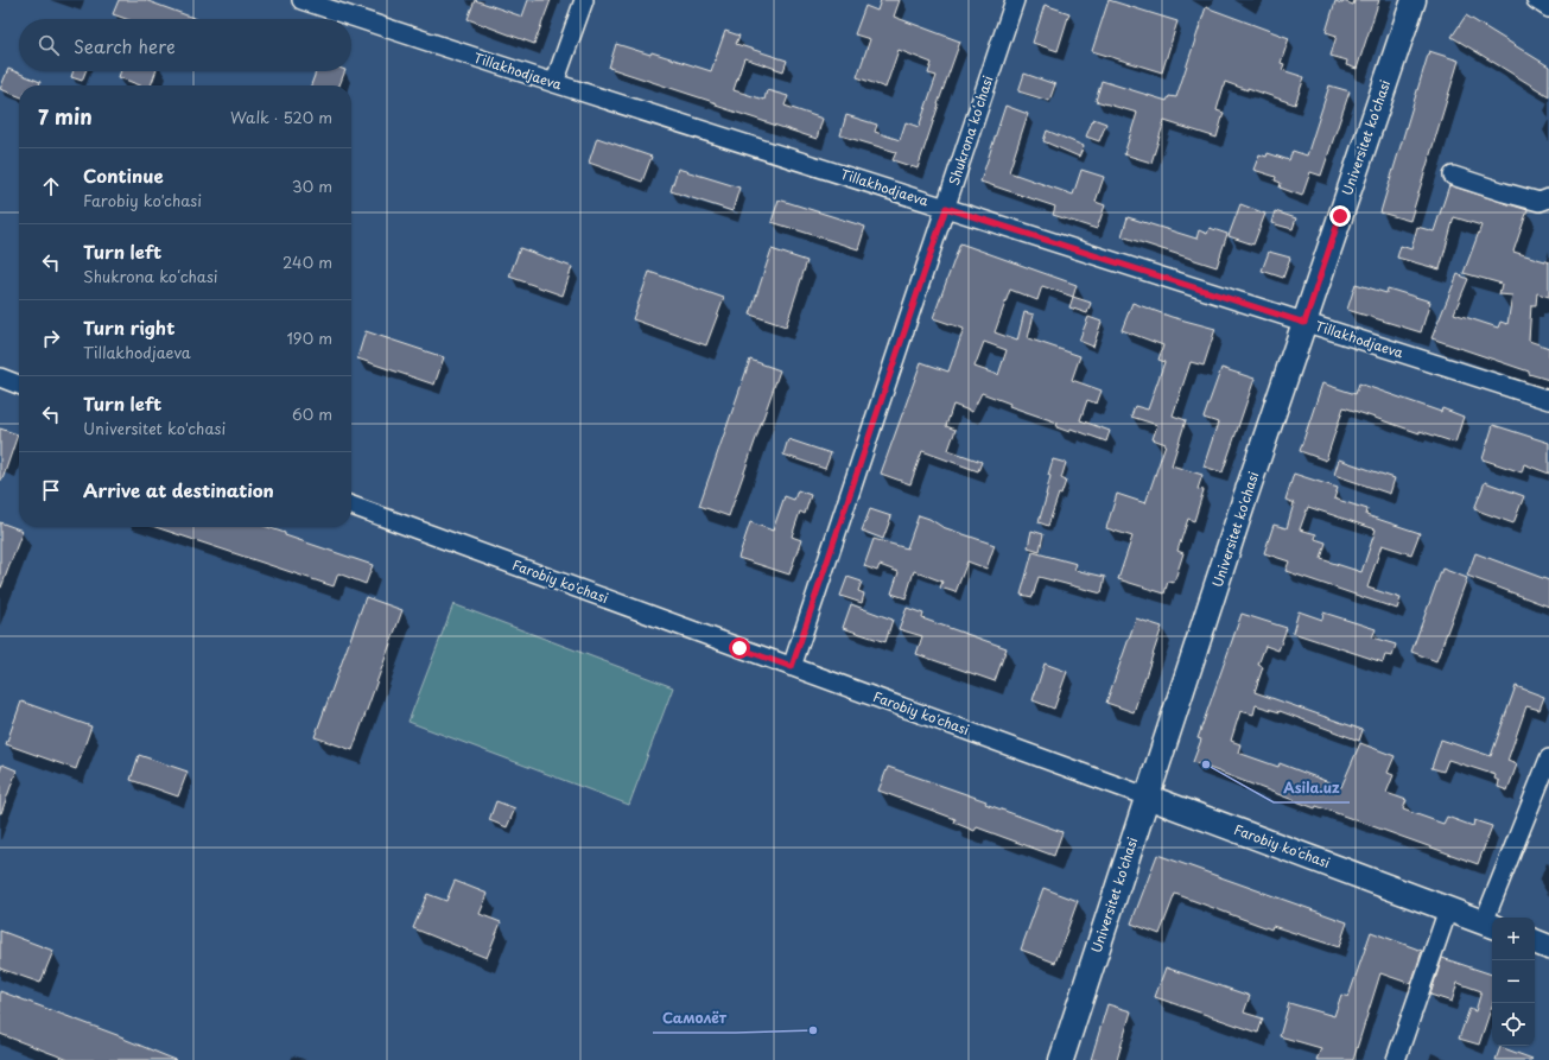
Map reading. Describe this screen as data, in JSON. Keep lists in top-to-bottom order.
{
  "streets": {
    "main road": ["Universitet ko'chasi", "Farobiy ko'chasi"],
    "street": ["Tillakhodjaeva", "Shukrona koʻchasi"]
  },
  "crossings": [
    ["Tillakhodjaeva", "Shukrona koʻchasi"],
    ["Tillakhodjaeva", "Universitet ko'chasi"],
    ["Shukrona koʻchasi", "Farobiy ko'chasi"],
    ["Universitet ko'chasi", "Farobiy ko'chasi"]
  ],
  "places": ["Asila.uz", "Самолёт"],
  "page": {
    "search": "Search here",
    "heading": ["7 min", "Walk · 520 m"],
    "list": [
      ["Continue", "Farobiy ko'chasi", "30 m"],
      ["Turn left", "Shukrona koʻchasi", "240 m"],
      ["Turn right", "Tillakhodjaeva", "190 m"],
      ["Turn left", "Universitet ko'chasi", "60 m"],
      "Arrive at destination"
    ],
    "map_buttons": ["+", "−"]
  }
}
